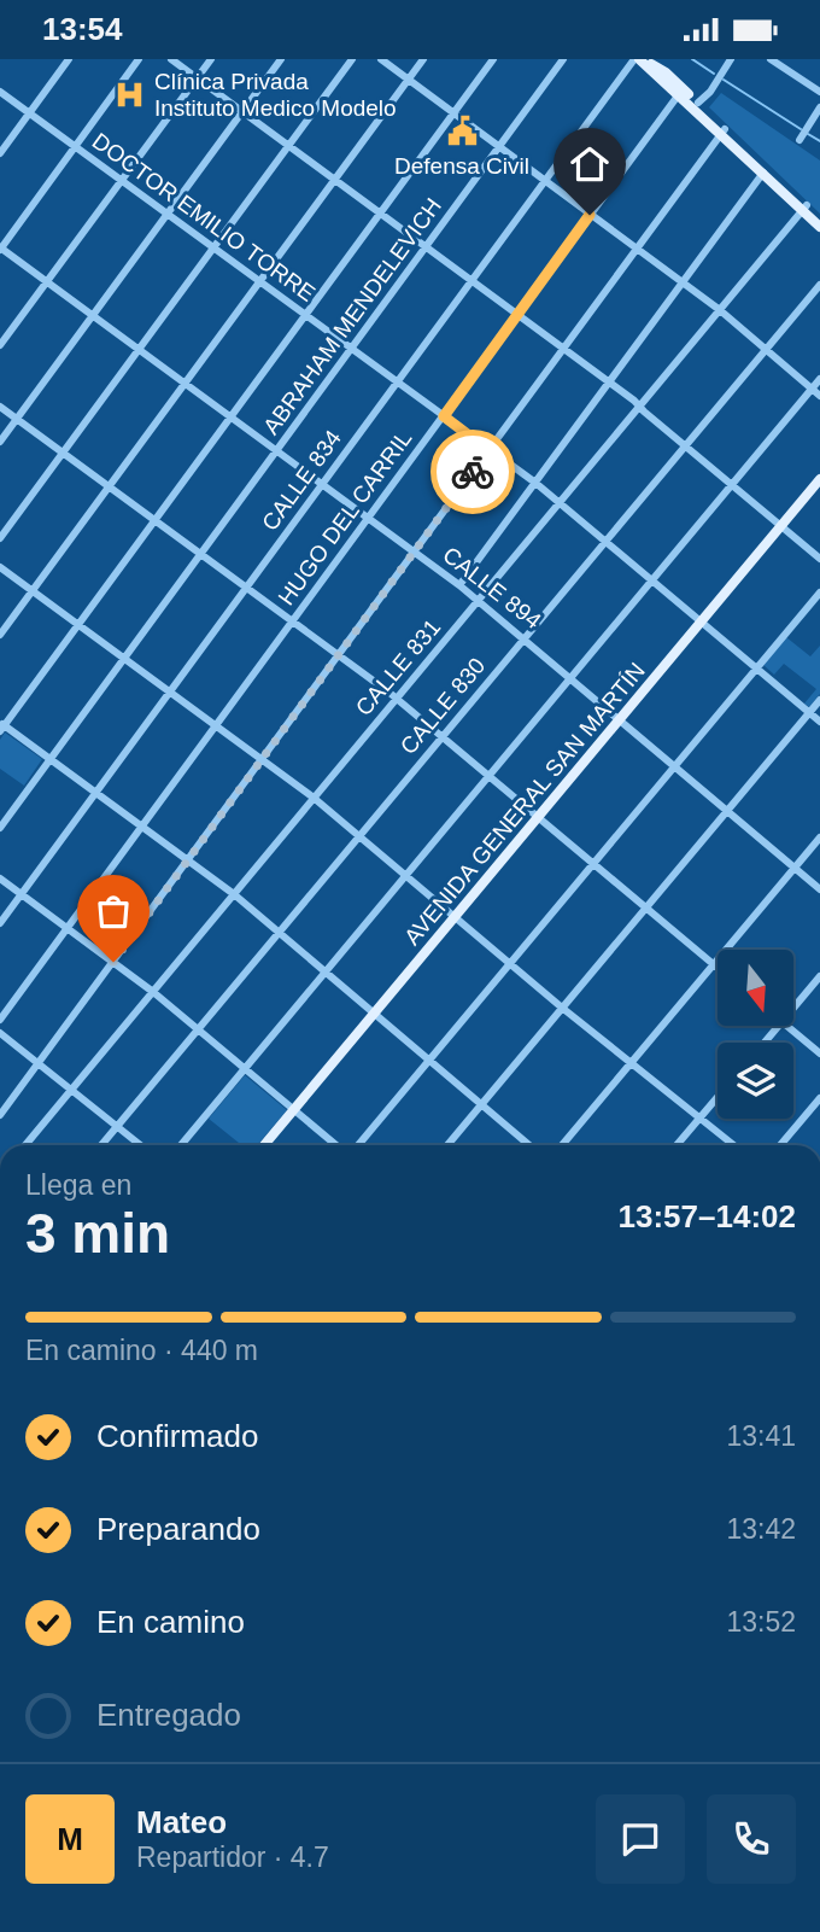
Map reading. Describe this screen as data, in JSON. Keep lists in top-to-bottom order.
{
  "streets": {
    "main road": ["AVENIDA GENERAL SAN MARTÍN"],
    "street": [
      "DOCTOR EMILIO TORRE",
      "ABRAHAM MENDELEVICH",
      "CALLE 834",
      "HUGO DEL CARRIL",
      "CALLE 894",
      "CALLE 831",
      "CALLE 830"
    ]
  },
  "crossings": [
    ["DOCTOR EMILIO TORRE", "ABRAHAM MENDELEVICH"],
    ["DOCTOR EMILIO TORRE", "CALLE 834"],
    ["DOCTOR EMILIO TORRE", "HUGO DEL CARRIL"],
    ["DOCTOR EMILIO TORRE", "CALLE 831"],
    ["DOCTOR EMILIO TORRE", "CALLE 830"],
    ["DOCTOR EMILIO TORRE", "AVENIDA GENERAL SAN MARTÍN"],
    ["ABRAHAM MENDELEVICH", "CALLE 894"],
    ["CALLE 834", "CALLE 894"],
    ["HUGO DEL CARRIL", "CALLE 894"],
    ["CALLE 894", "CALLE 831"],
    ["CALLE 894", "CALLE 830"],
    ["CALLE 894", "AVENIDA GENERAL SAN MARTÍN"]
  ],
  "places": {
    "hospital": ["Clínica Privada Instituto Medico Modelo"],
    "public building": ["Defensa Civil"]
  },
  "north": "bottom",
  "page": {
    "status": "13:54",
    "heading": ["3 min", "Llega en", "13:57–14:02"],
    "panel": ["Mateo", "Repartidor · 4.7"],
    "bar": "En camino · 440 m",
    "list": [
      ["Confirmado", "13:41"],
      ["Preparando", "13:42"],
      ["En camino", "13:52"],
      "Entregado"
    ],
    "round": "M"
  }
}
